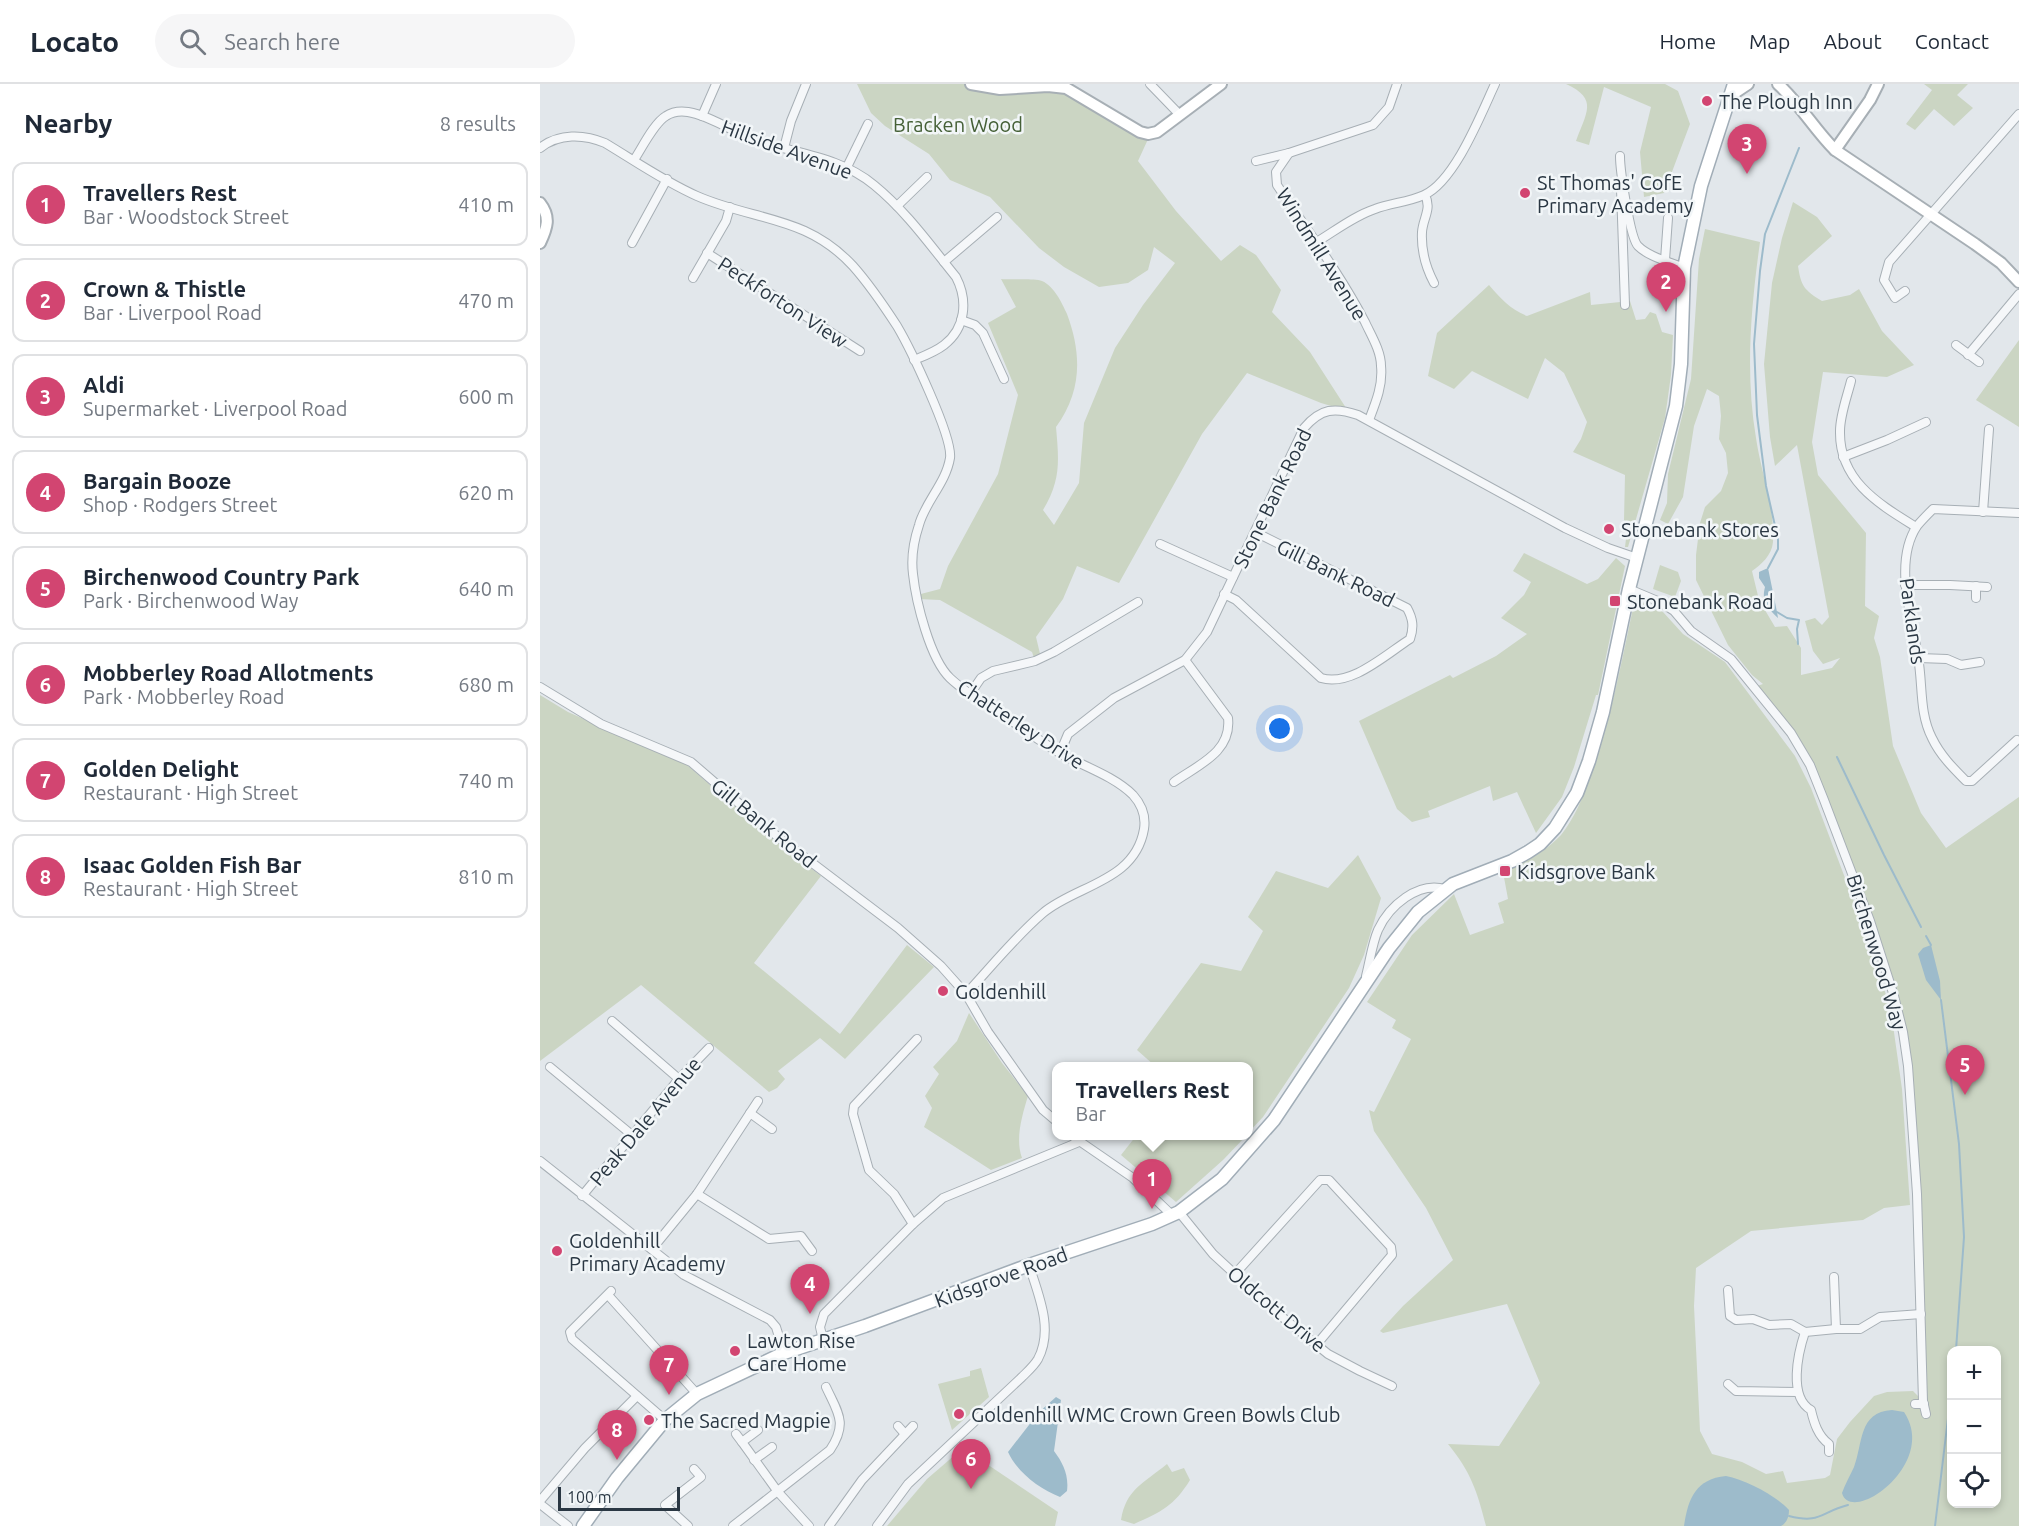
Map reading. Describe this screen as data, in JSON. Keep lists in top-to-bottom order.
{
  "streets": {
    "main road": ["Kidsgrove Road"],
    "street": [
      "Hillside Avenue",
      "Windmill Avenue",
      "Peckforton View",
      "Stone Bank Road",
      "Gill Bank Road",
      "Parklands",
      "Chatterley Drive",
      "Birchenwood Way",
      "Peak Dale Avenue",
      "Oldcott Drive"
    ]
  },
  "crossings": [
    ["Hillside Avenue", "Chatterley Drive"],
    ["Windmill Avenue", "Stone Bank Road"],
    ["Peckforton View", "Chatterley Drive"],
    ["Stone Bank Road", "Gill Bank Road"],
    ["Stone Bank Road", "Chatterley Drive"],
    ["Gill Bank Road", "Chatterley Drive"],
    ["Kidsgrove Road", "Oldcott Drive"]
  ],
  "parks": ["Bracken Wood"],
  "places": {
    "other": [
      "The Plough Inn",
      "St Thomas' CofE Primary Academy",
      "Stonebank Stores",
      "Goldenhill",
      "Goldenhill Primary Academy",
      "Lawton Rise Care Home",
      "Goldenhill WMC Crown Green Bowls Club",
      "The Sacred Magpie"
    ],
    "transit": ["Stonebank Road", "Kidsgrove Bank"]
  },
  "scale_bar": "100 m",
  "page": {
    "header": "Locato",
    "search": "Search here",
    "nav": [
      "Home",
      "Map",
      "About",
      "Contact"
    ],
    "heading": ["Nearby", "8 results"],
    "pins": [
      "3",
      "2",
      "5",
      "1",
      "4",
      "7",
      "8",
      "6"
    ],
    "list": [
      {
        "mark": "1",
        "name": "Travellers Rest",
        "note": "Bar · Woodstock Street",
        "value": "410 m"
      },
      {
        "mark": "2",
        "name": "Crown & Thistle",
        "note": "Bar · Liverpool Road",
        "value": "470 m"
      },
      {
        "mark": "3",
        "name": "Aldi",
        "note": "Supermarket · Liverpool Road",
        "value": "600 m"
      },
      {
        "mark": "4",
        "name": "Bargain Booze",
        "note": "Shop · Rodgers Street",
        "value": "620 m"
      },
      {
        "mark": "5",
        "name": "Birchenwood Country Park",
        "note": "Park · Birchenwood Way",
        "value": "640 m"
      },
      {
        "mark": "6",
        "name": "Mobberley Road Allotments",
        "note": "Park · Mobberley Road",
        "value": "680 m"
      },
      {
        "mark": "7",
        "name": "Golden Delight",
        "note": "Restaurant · High Street",
        "value": "740 m"
      },
      {
        "mark": "8",
        "name": "Isaac Golden Fish Bar",
        "note": "Restaurant · High Street",
        "value": "810 m"
      }
    ],
    "popup": ["Travellers Rest", "Bar"],
    "map_buttons": ["+", "−"],
    "scale": "100 m"
  }
}
